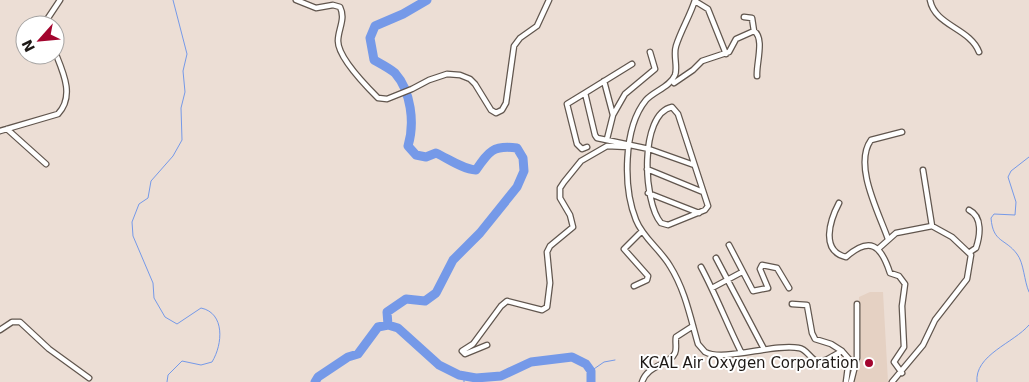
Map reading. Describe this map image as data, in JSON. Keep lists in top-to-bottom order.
{
  "places": ["KCAL Air Oxygen Corporation"],
  "north": "bottom left"
}
